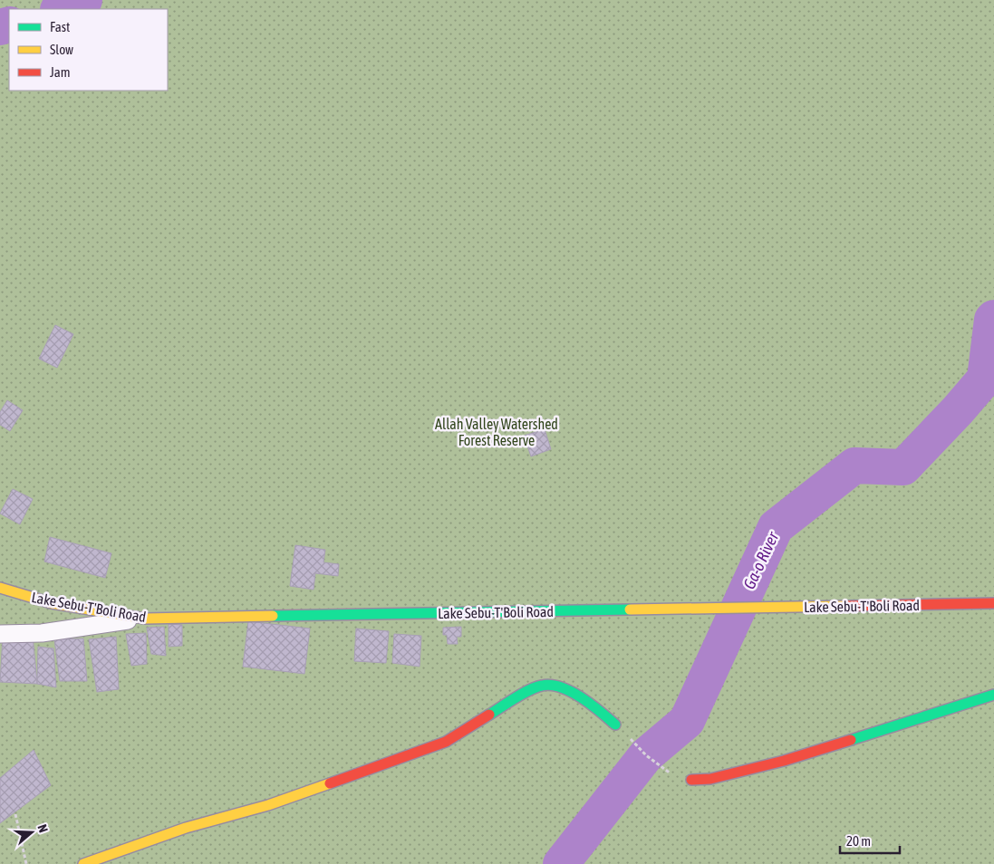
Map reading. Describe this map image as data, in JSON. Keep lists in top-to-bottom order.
{
  "streets": {
    "main road": ["Lake Sebu-T'Boli Road"]
  },
  "water": ["Ga-o River"],
  "parks": ["Allah Valley Watershed Forest Reserve"],
  "legend": ["Fast", "Slow", "Jam"],
  "scale_bar": "20 m",
  "north": "right"
}
